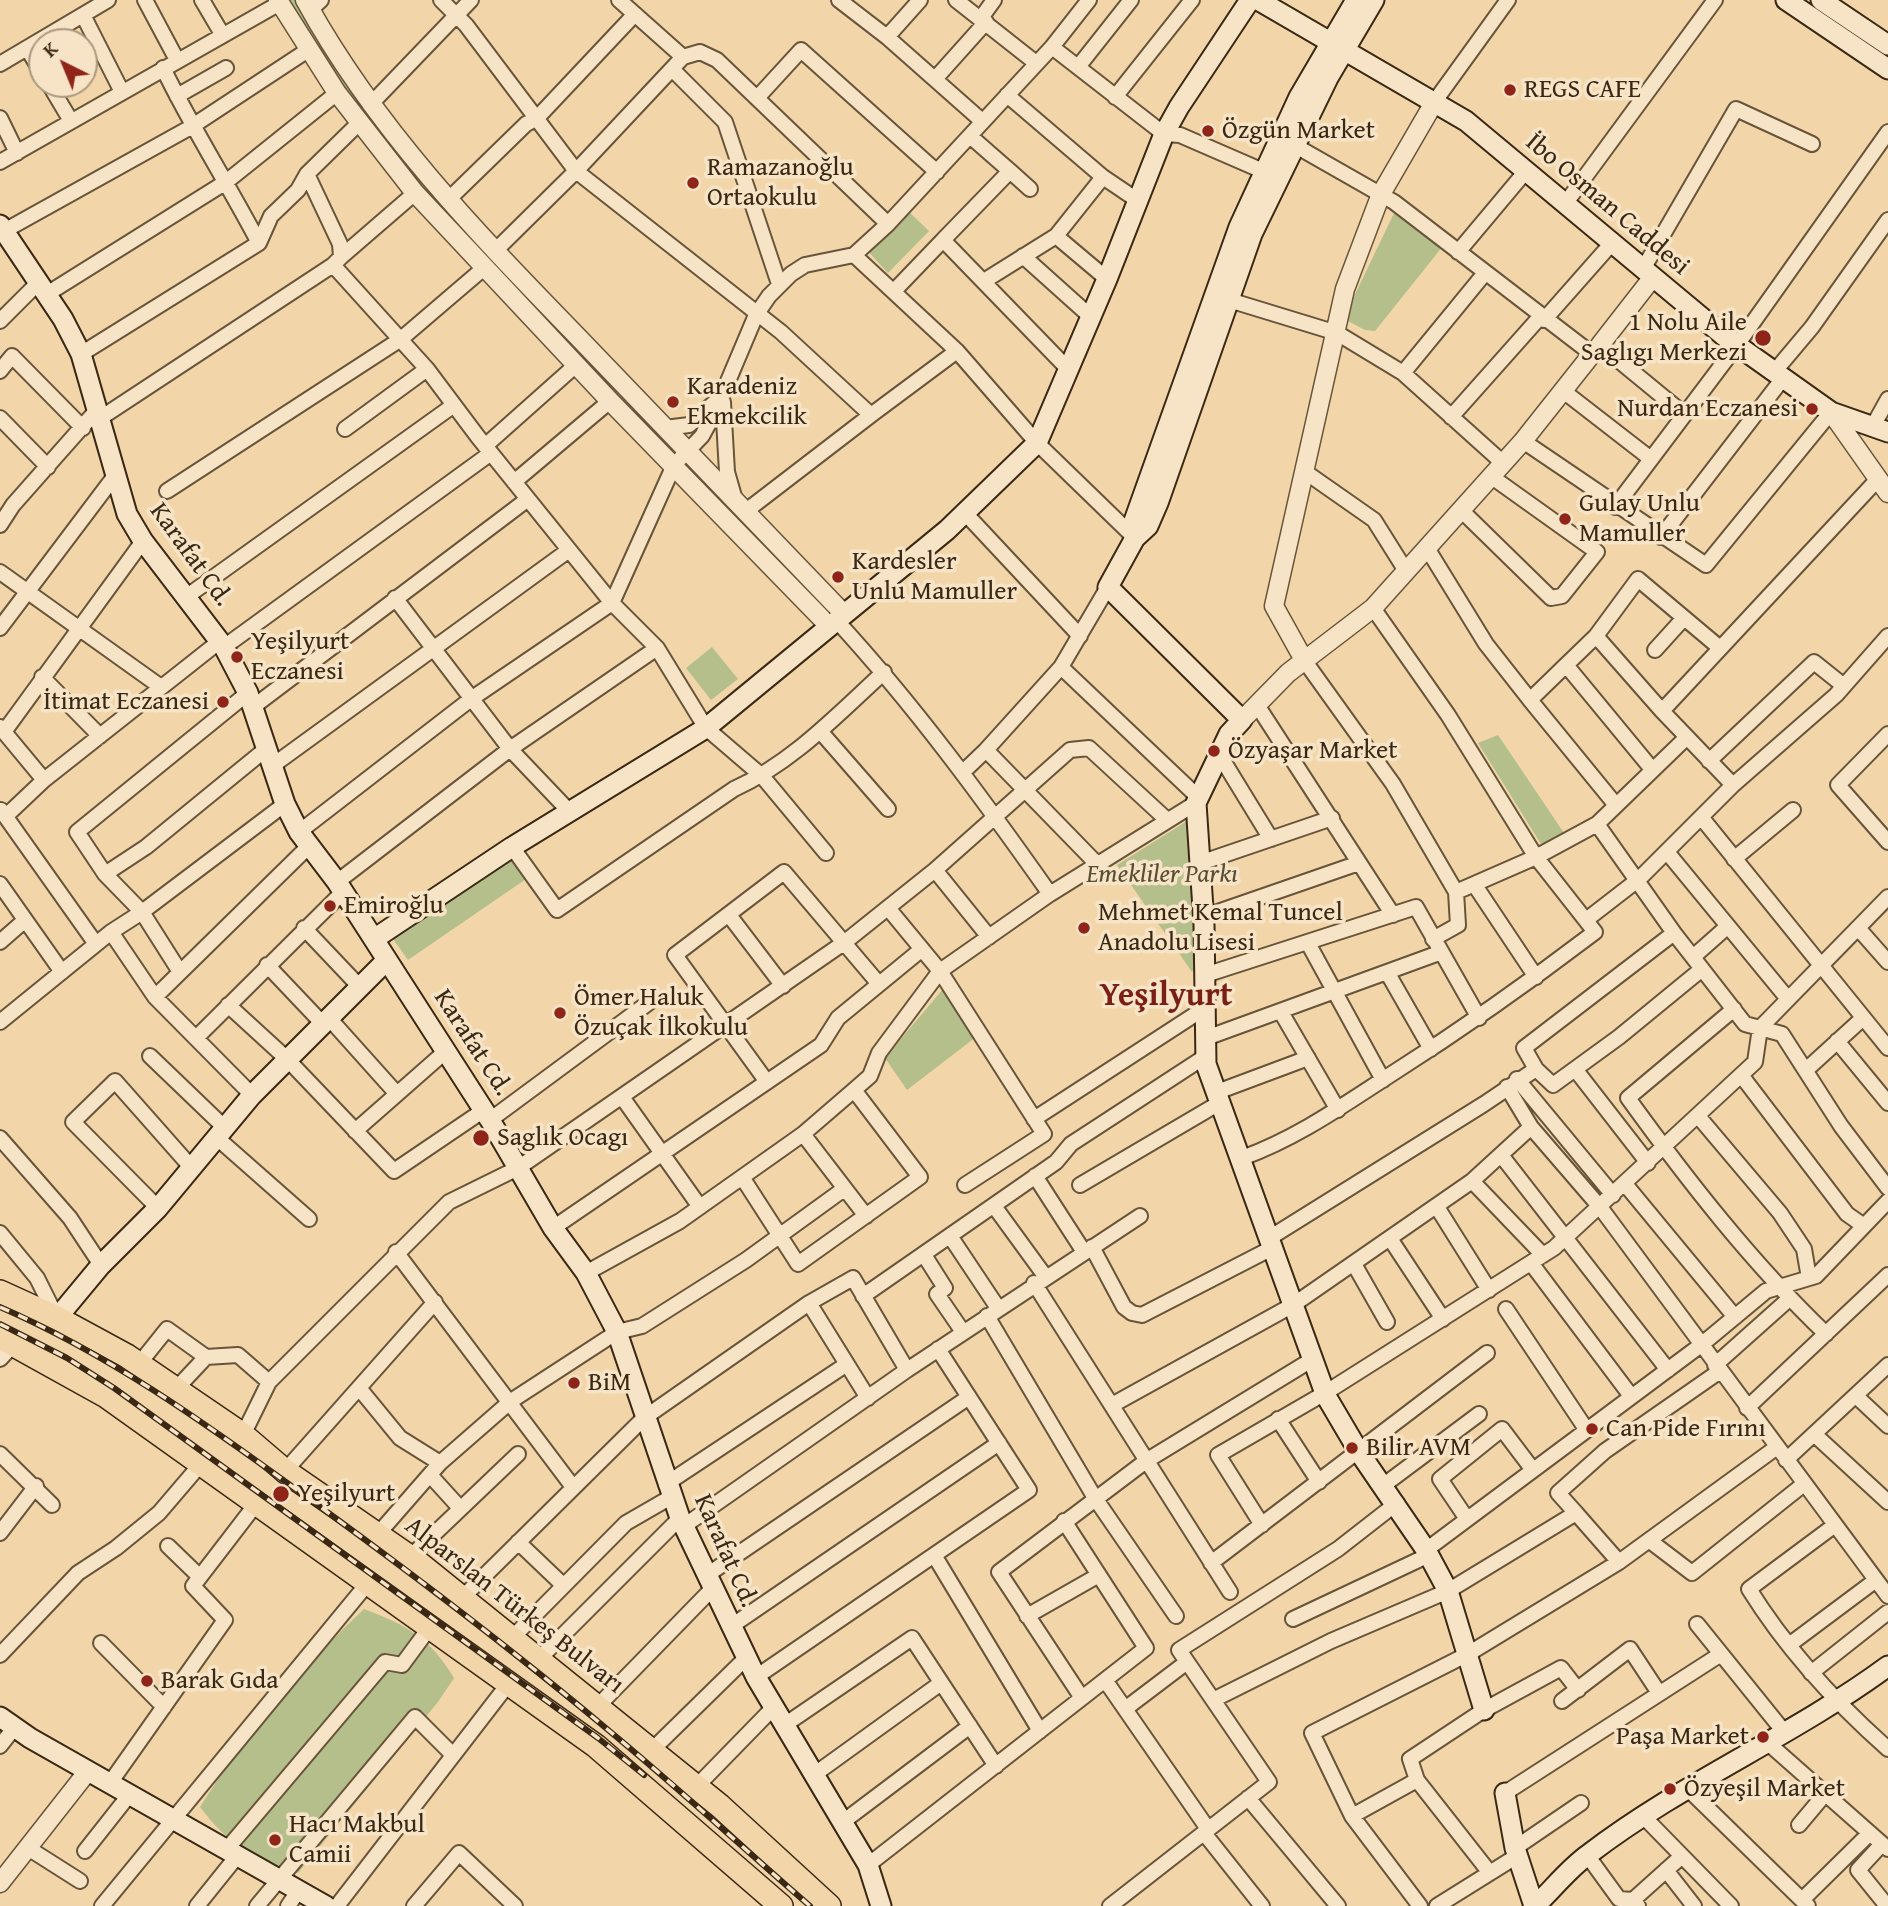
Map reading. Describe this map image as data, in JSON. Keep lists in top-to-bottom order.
{
  "streets": {
    "main road": ["İbo Osman Caddesi", "Karafat Cd.", "Alparslan Türkeş Bulvarı"]
  },
  "districts": ["Yeşilyurt"],
  "parks": ["Emekliler Parkı"],
  "places": [
    "REGS CAFE",
    "Özgün Market",
    "Ramazanoğlu Ortaokulu",
    "1 Nolu Aile Saglıgı Merkezi",
    "Karadeniz Ekmekcilik",
    "Nurdan Eczanesi",
    "Gulay Unlu Mamuller",
    "Kardesler Unlu Mamuller",
    "Yeşilyurt Eczanesi",
    "İtimat Eczanesi",
    "Özyaşar Market",
    "Emiroğlu",
    "Mehmet Kemal Tuncel Anadolu Lisesi",
    "Ömer Haluk Özuçak İlkokulu",
    "Saglık Ocagı",
    "BiM",
    "Can Pide Fırını",
    "Bilir AVM",
    "Yeşilyurt",
    "Barak Gıda",
    "Paşa Market",
    "Özyeşil Market",
    "Hacı Makbul Camii"
  ],
  "north": "top left"
}
